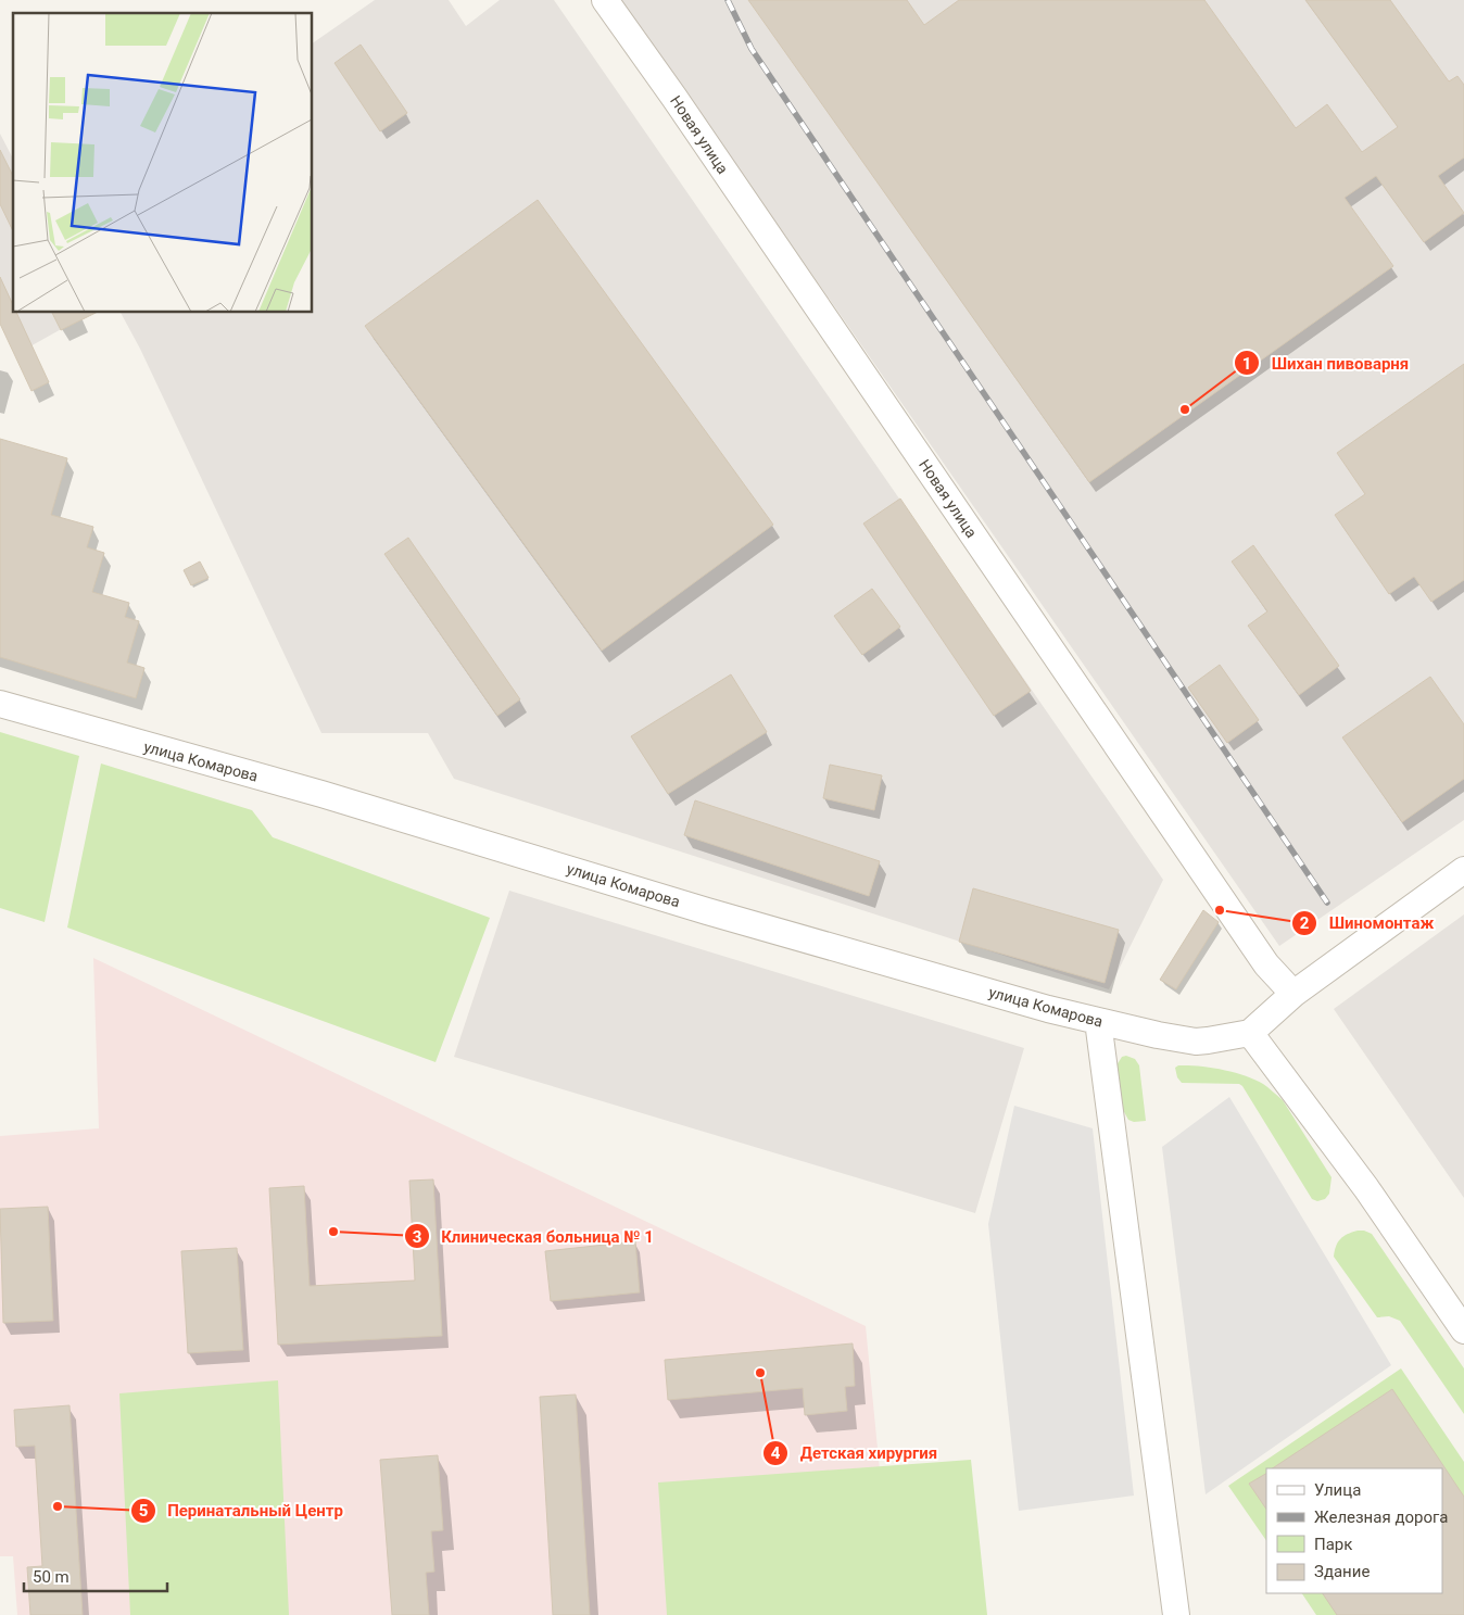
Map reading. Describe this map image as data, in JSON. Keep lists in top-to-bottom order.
{
  "streets": {
    "street": ["Новая улица", "улица Комарова"]
  },
  "places": [
    "Шихан пивоварня",
    "Шиномонтаж",
    "Клиническая больница № 1",
    "Детская хирургия",
    "Перинатальный Центр"
  ],
  "legend": [
    "Улица",
    "Железная дорога",
    "Парк",
    "Здание"
  ],
  "scale_bar": "50 m"
}
